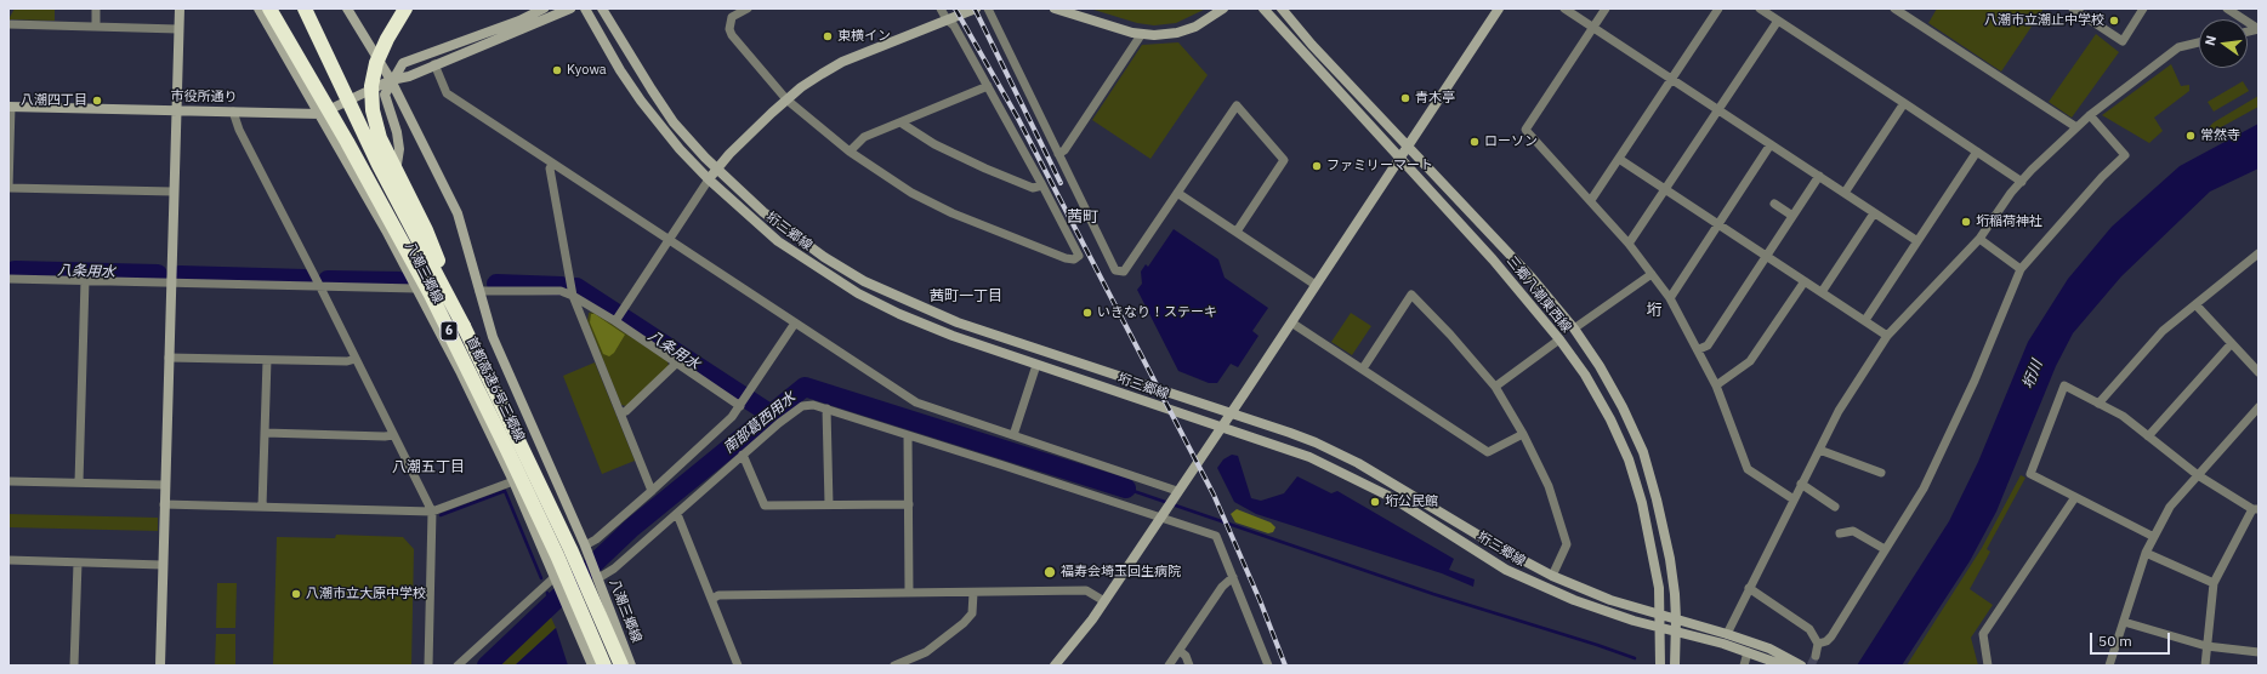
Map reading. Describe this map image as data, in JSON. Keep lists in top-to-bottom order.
{
  "streets": {
    "highway": ["6", "首都高速6号三郷線"],
    "street": [
      "市役所通り",
      "垳三郷線",
      "八潮三郷線",
      "三郷八潮東西線"
    ]
  },
  "crossings": [
    ["市役所通り", "八潮三郷線"],
    ["垳三郷線", "三郷八潮東西線"]
  ],
  "districts": [
    "茜町",
    "茜町一丁目",
    "垳",
    "八潮五丁目"
  ],
  "water": ["八条用水", "垳川", "南部葛西用水"],
  "places": [
    "八潮市立潮止中学校",
    "東横イン",
    "Kyowa",
    "青木亭",
    "八潮四丁目",
    "常然寺",
    "ローソン",
    "ファミリーマート",
    "垳稲荷神社",
    "いきなり！ステーキ",
    "垳公民館",
    "福寿会埼玉回生病院",
    "八潮市立大原中学校"
  ],
  "scale_bar": "50 m",
  "north": "left"
}
